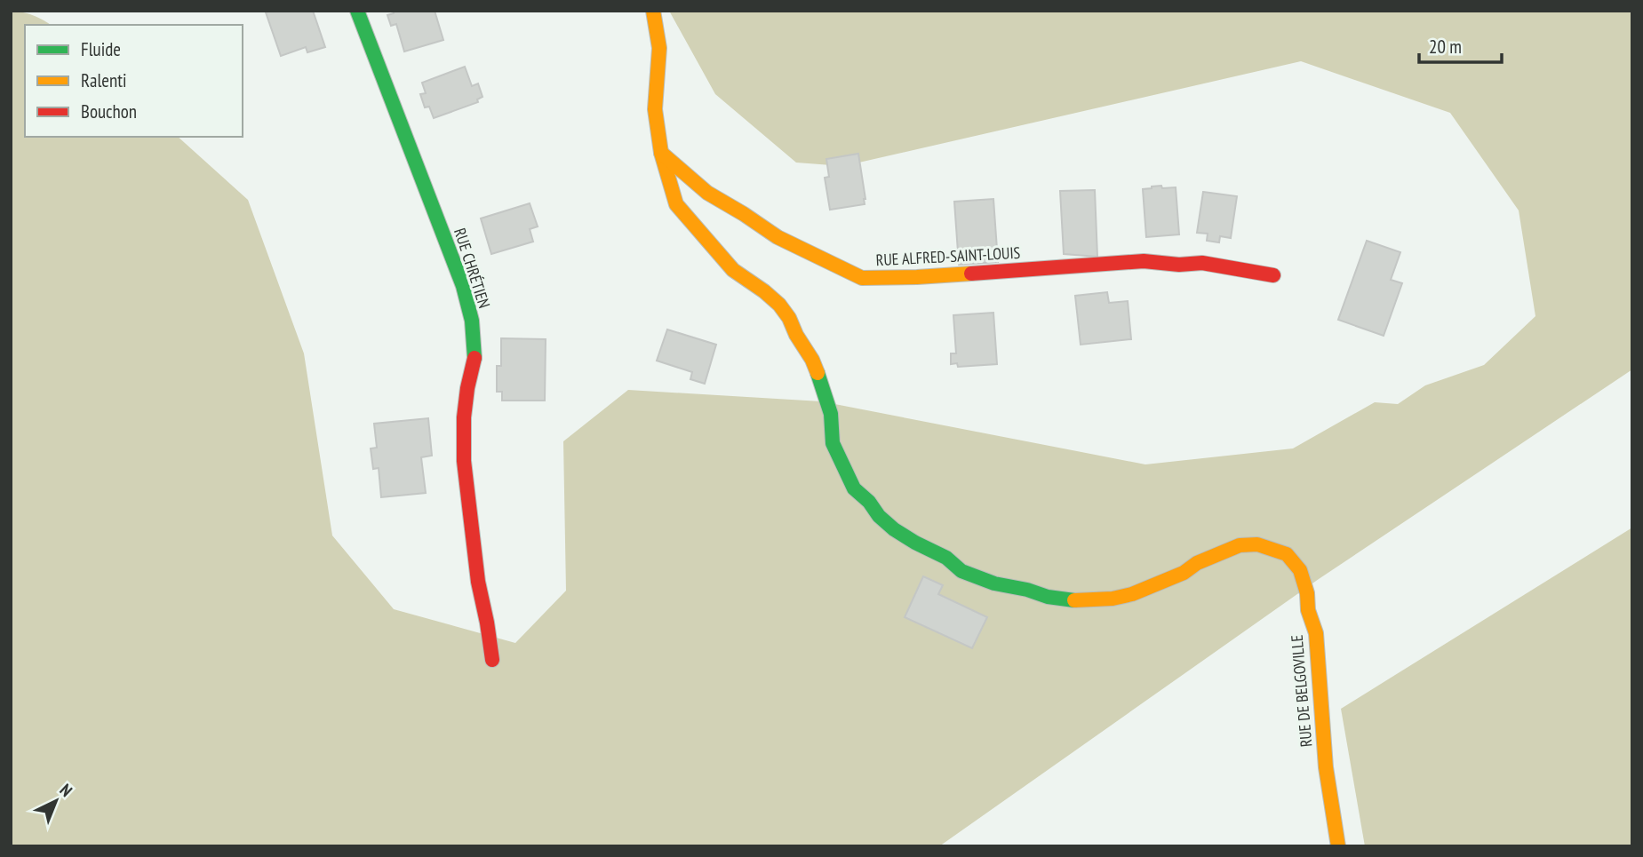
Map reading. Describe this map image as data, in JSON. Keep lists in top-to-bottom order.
{
  "streets": {
    "street": ["RUE ALFRED-SAINT-LOUIS", "RUE CHRÉTIEN", "RUE DE BELGOVILLE"]
  },
  "crossings": [
    ["RUE ALFRED-SAINT-LOUIS", "RUE DE BELGOVILLE"]
  ],
  "legend": ["Fluide", "Ralenti", "Bouchon"],
  "scale_bar": "20 m",
  "north": "top right"
}
